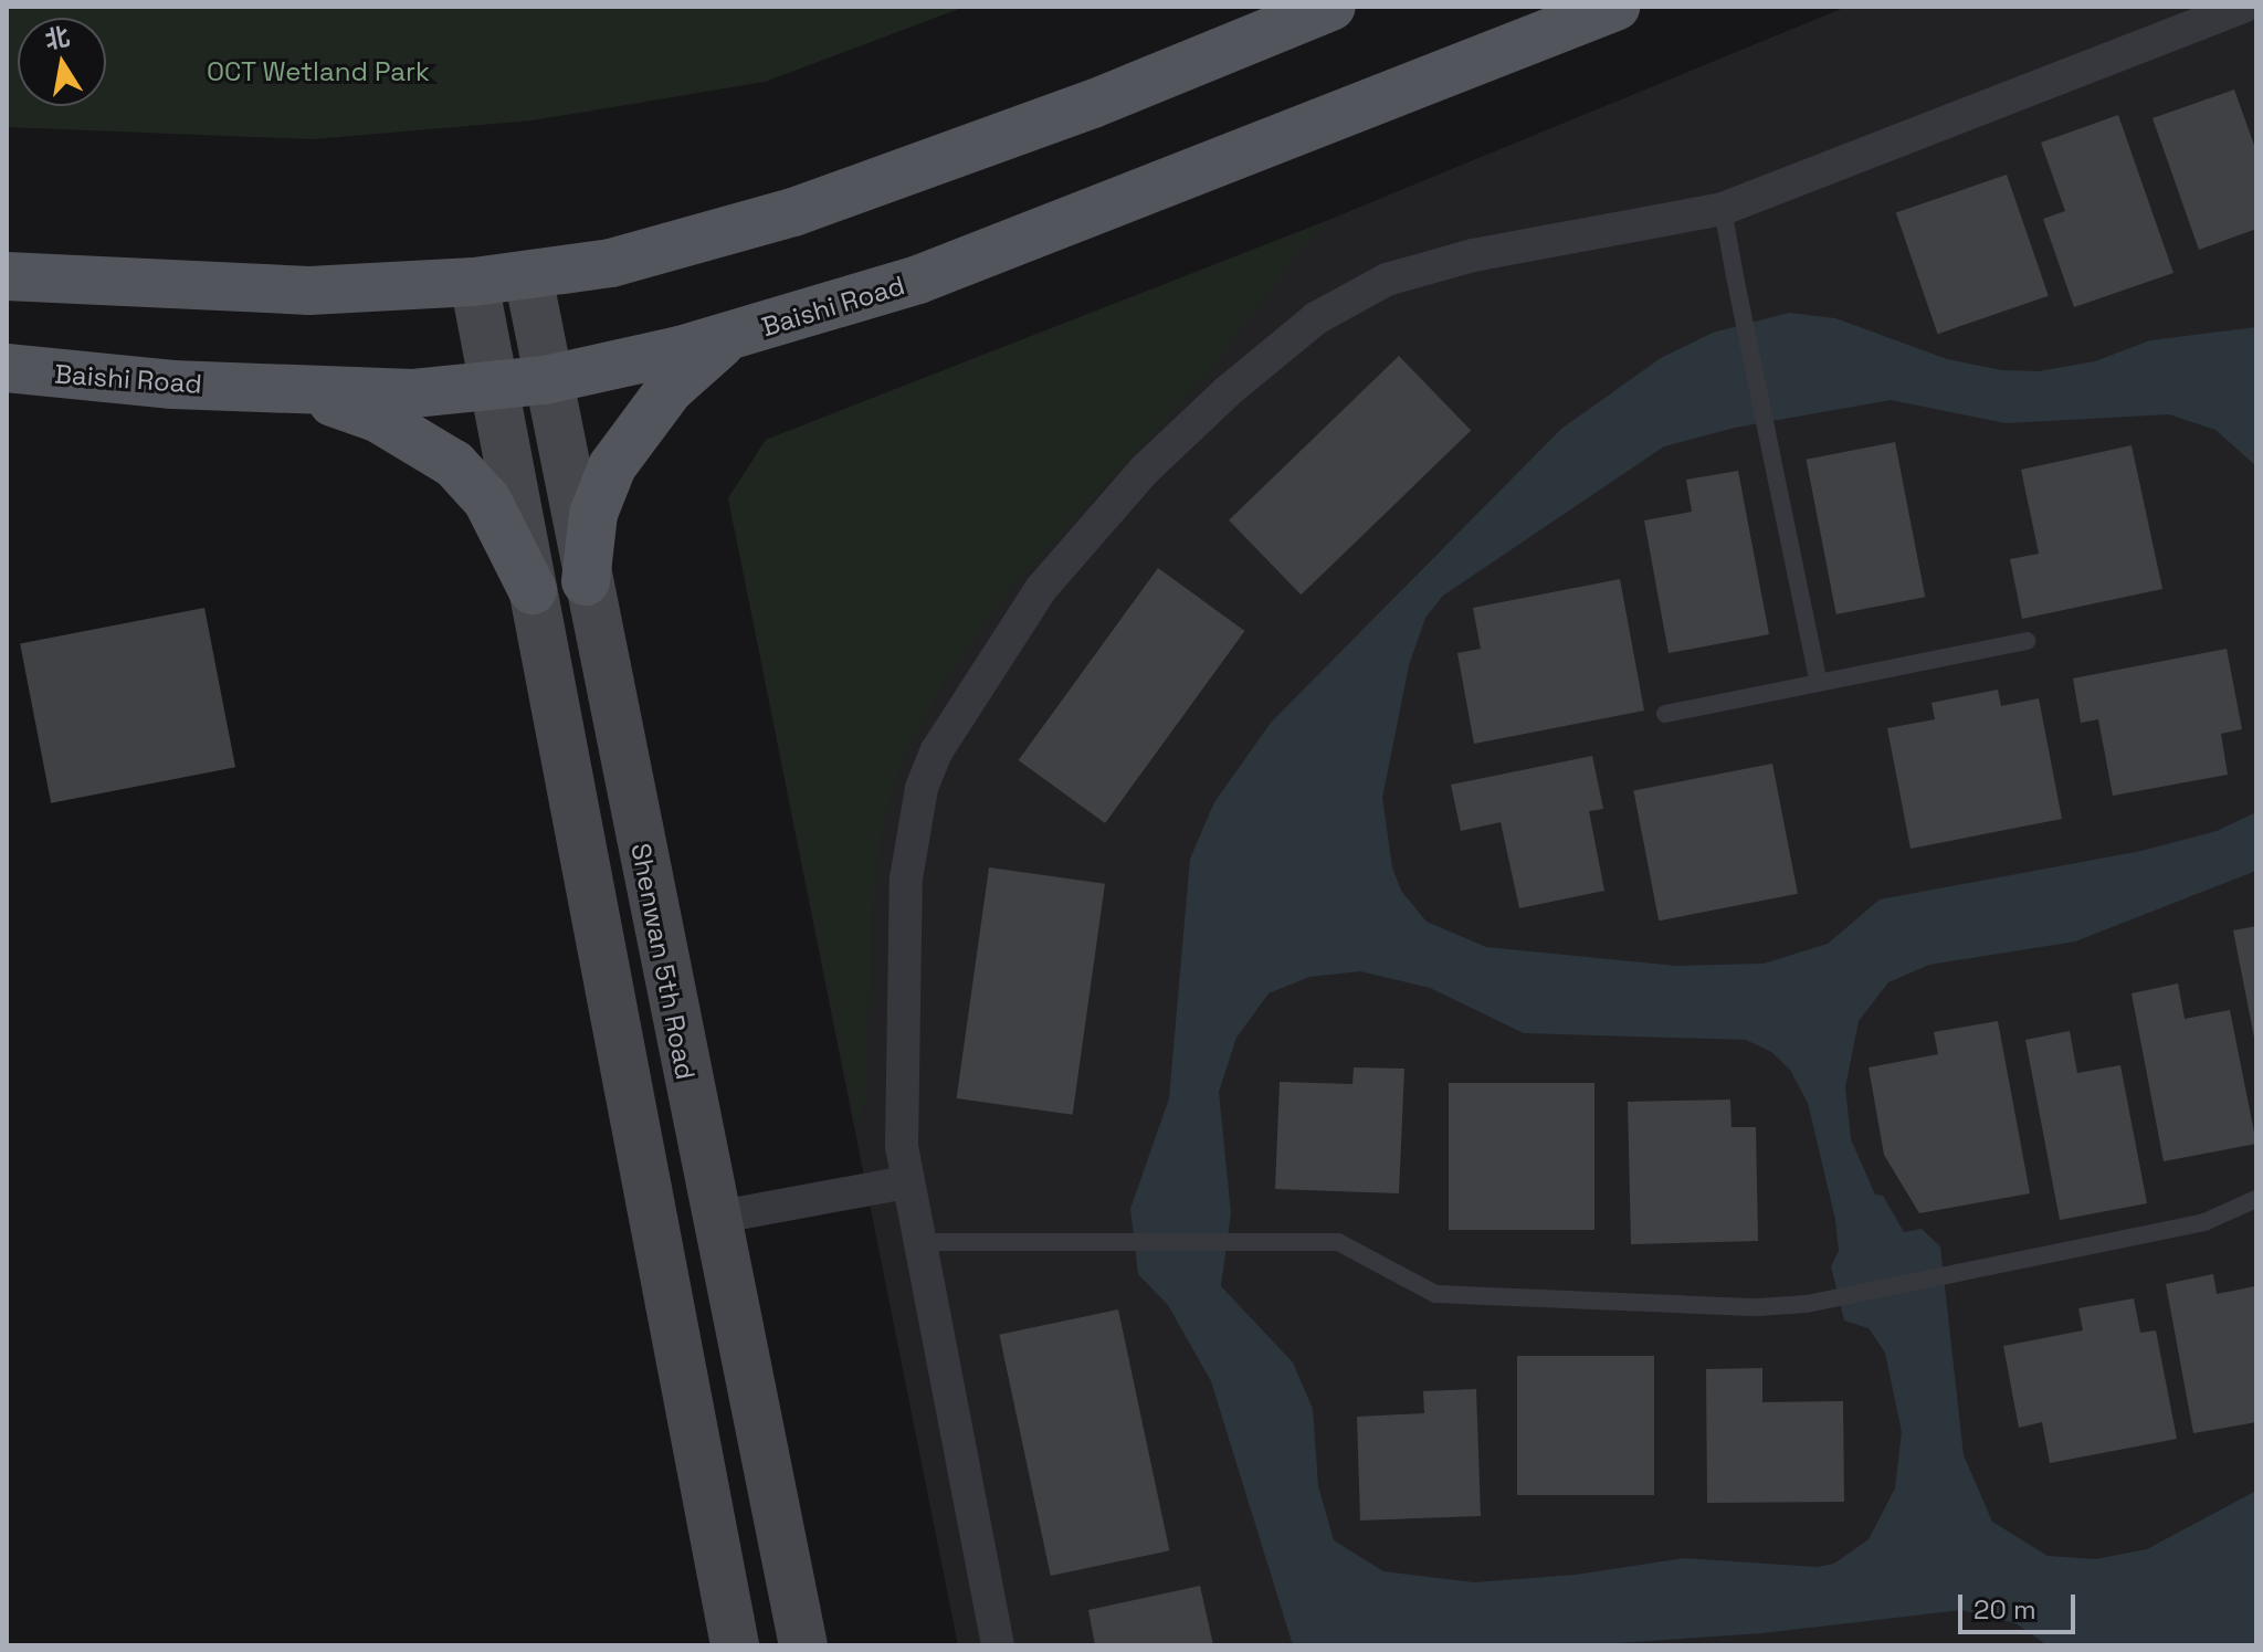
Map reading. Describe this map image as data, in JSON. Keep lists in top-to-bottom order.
{
  "streets": {
    "main road": ["Baishi Road"],
    "street": ["Shenwan 5th Road"]
  },
  "crossings": [
    ["Baishi Road", "Shenwan 5th Road"]
  ],
  "parks": ["OCT Wetland Park"],
  "scale_bar": "20 m",
  "north": "top"
}
